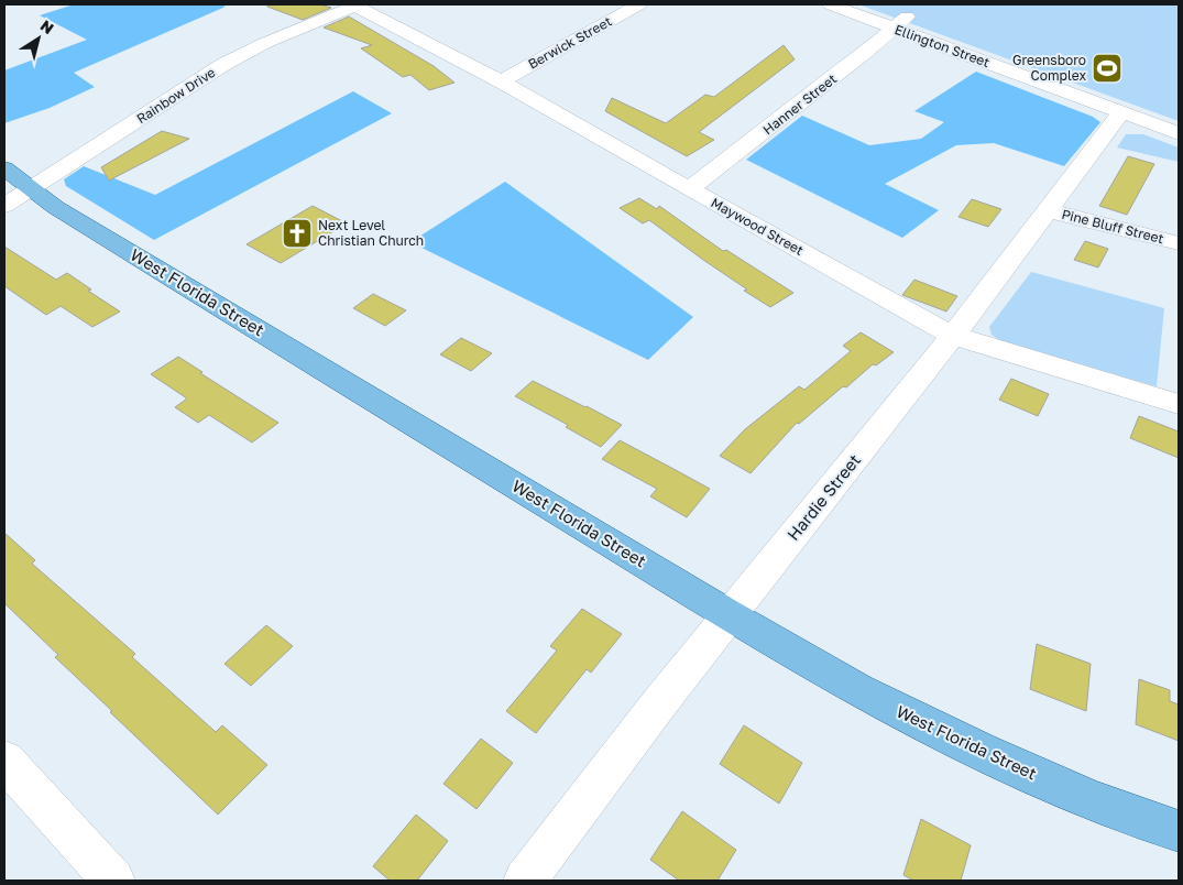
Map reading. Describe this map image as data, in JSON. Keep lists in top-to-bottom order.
{
  "streets": {
    "main road": ["West Florida Street"],
    "street": [
      "Berwick Street",
      "Ellington Street",
      "Rainbow Drive",
      "Hanner Street",
      "Maywood Street",
      "Pine Bluff Street",
      "Hardie Street"
    ]
  },
  "crossings": [
    ["Berwick Street", "Maywood Street"],
    ["Ellington Street", "Hanner Street"],
    ["Ellington Street", "Hardie Street"],
    ["Rainbow Drive", "Maywood Street"],
    ["Rainbow Drive", "West Florida Street"],
    ["Hanner Street", "Maywood Street"],
    ["Maywood Street", "Hardie Street"],
    ["Pine Bluff Street", "Hardie Street"],
    ["West Florida Street", "Hardie Street"]
  ],
  "places": {
    "sports": ["Greensboro Complex"],
    "church": ["Next Level Christian Church"]
  },
  "north": "top right"
}
